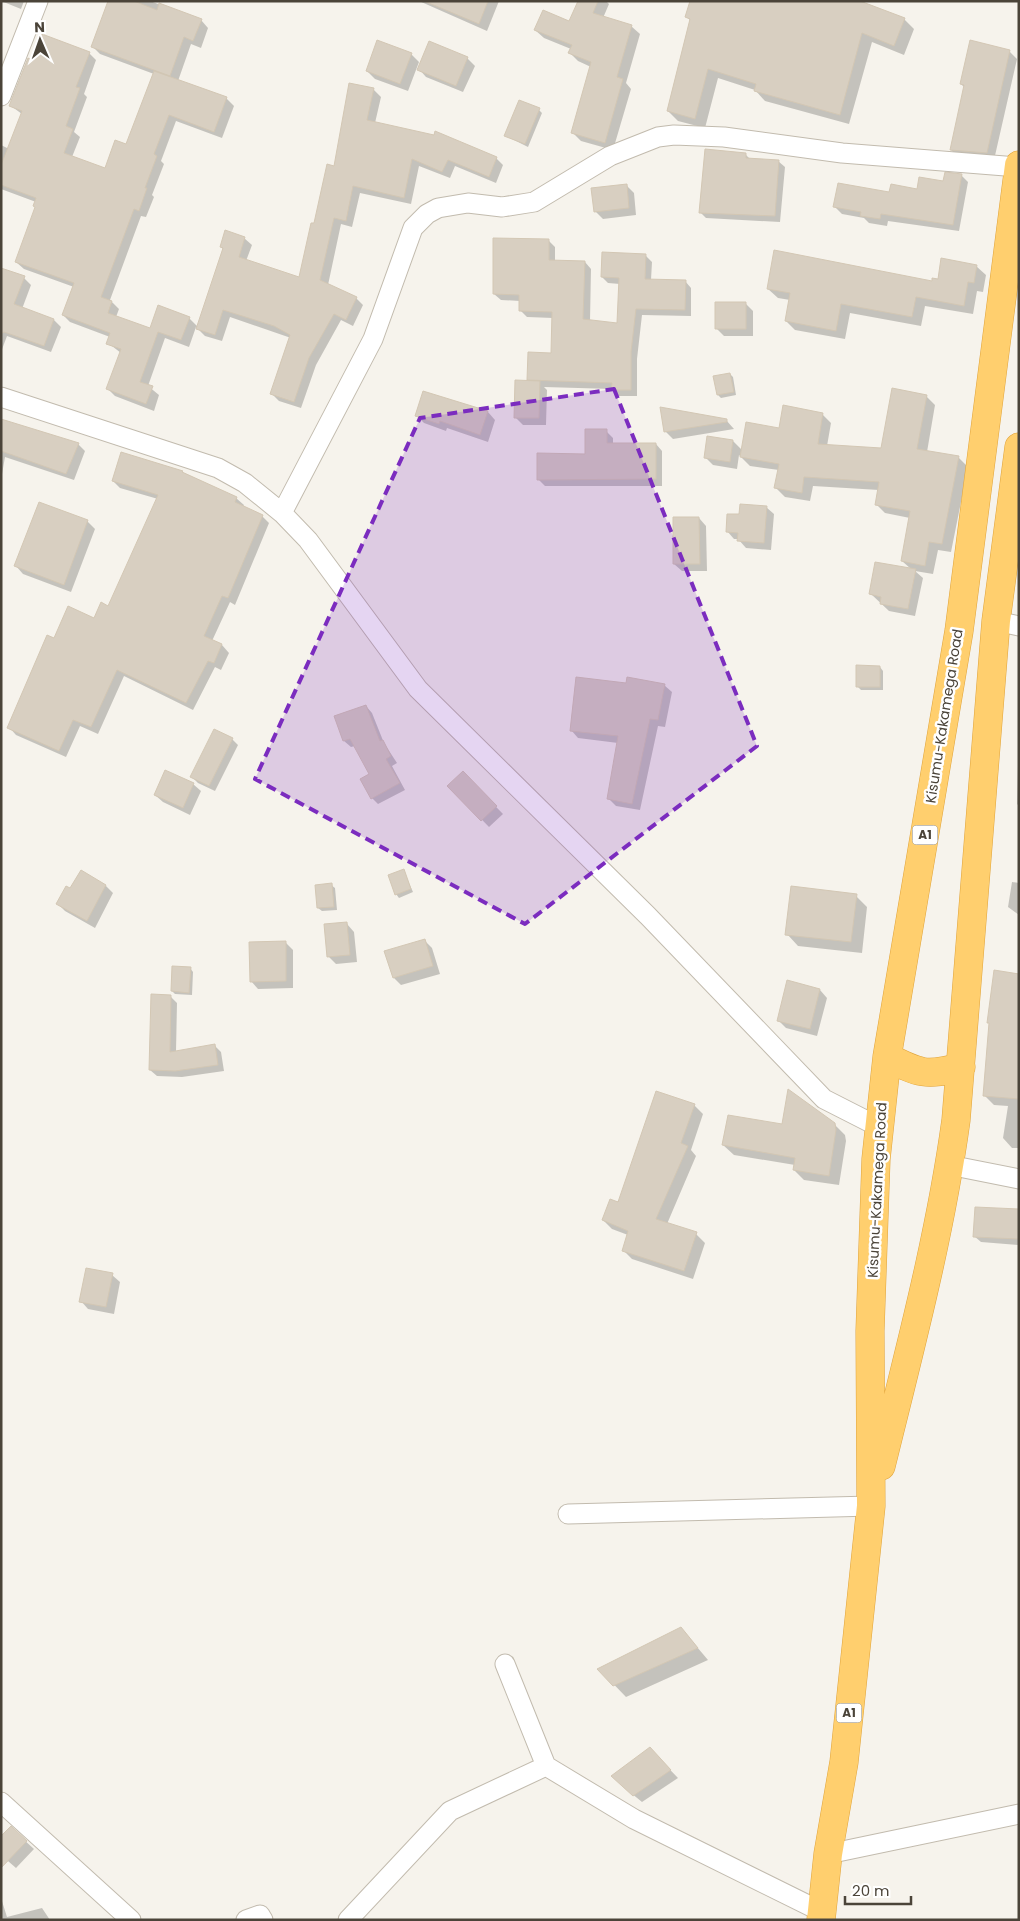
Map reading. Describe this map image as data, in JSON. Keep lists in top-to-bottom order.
{
  "streets": {
    "highway": ["Kisumu-Kakamega Road", "A1"]
  },
  "scale_bar": "20 m",
  "north": "top"
}
